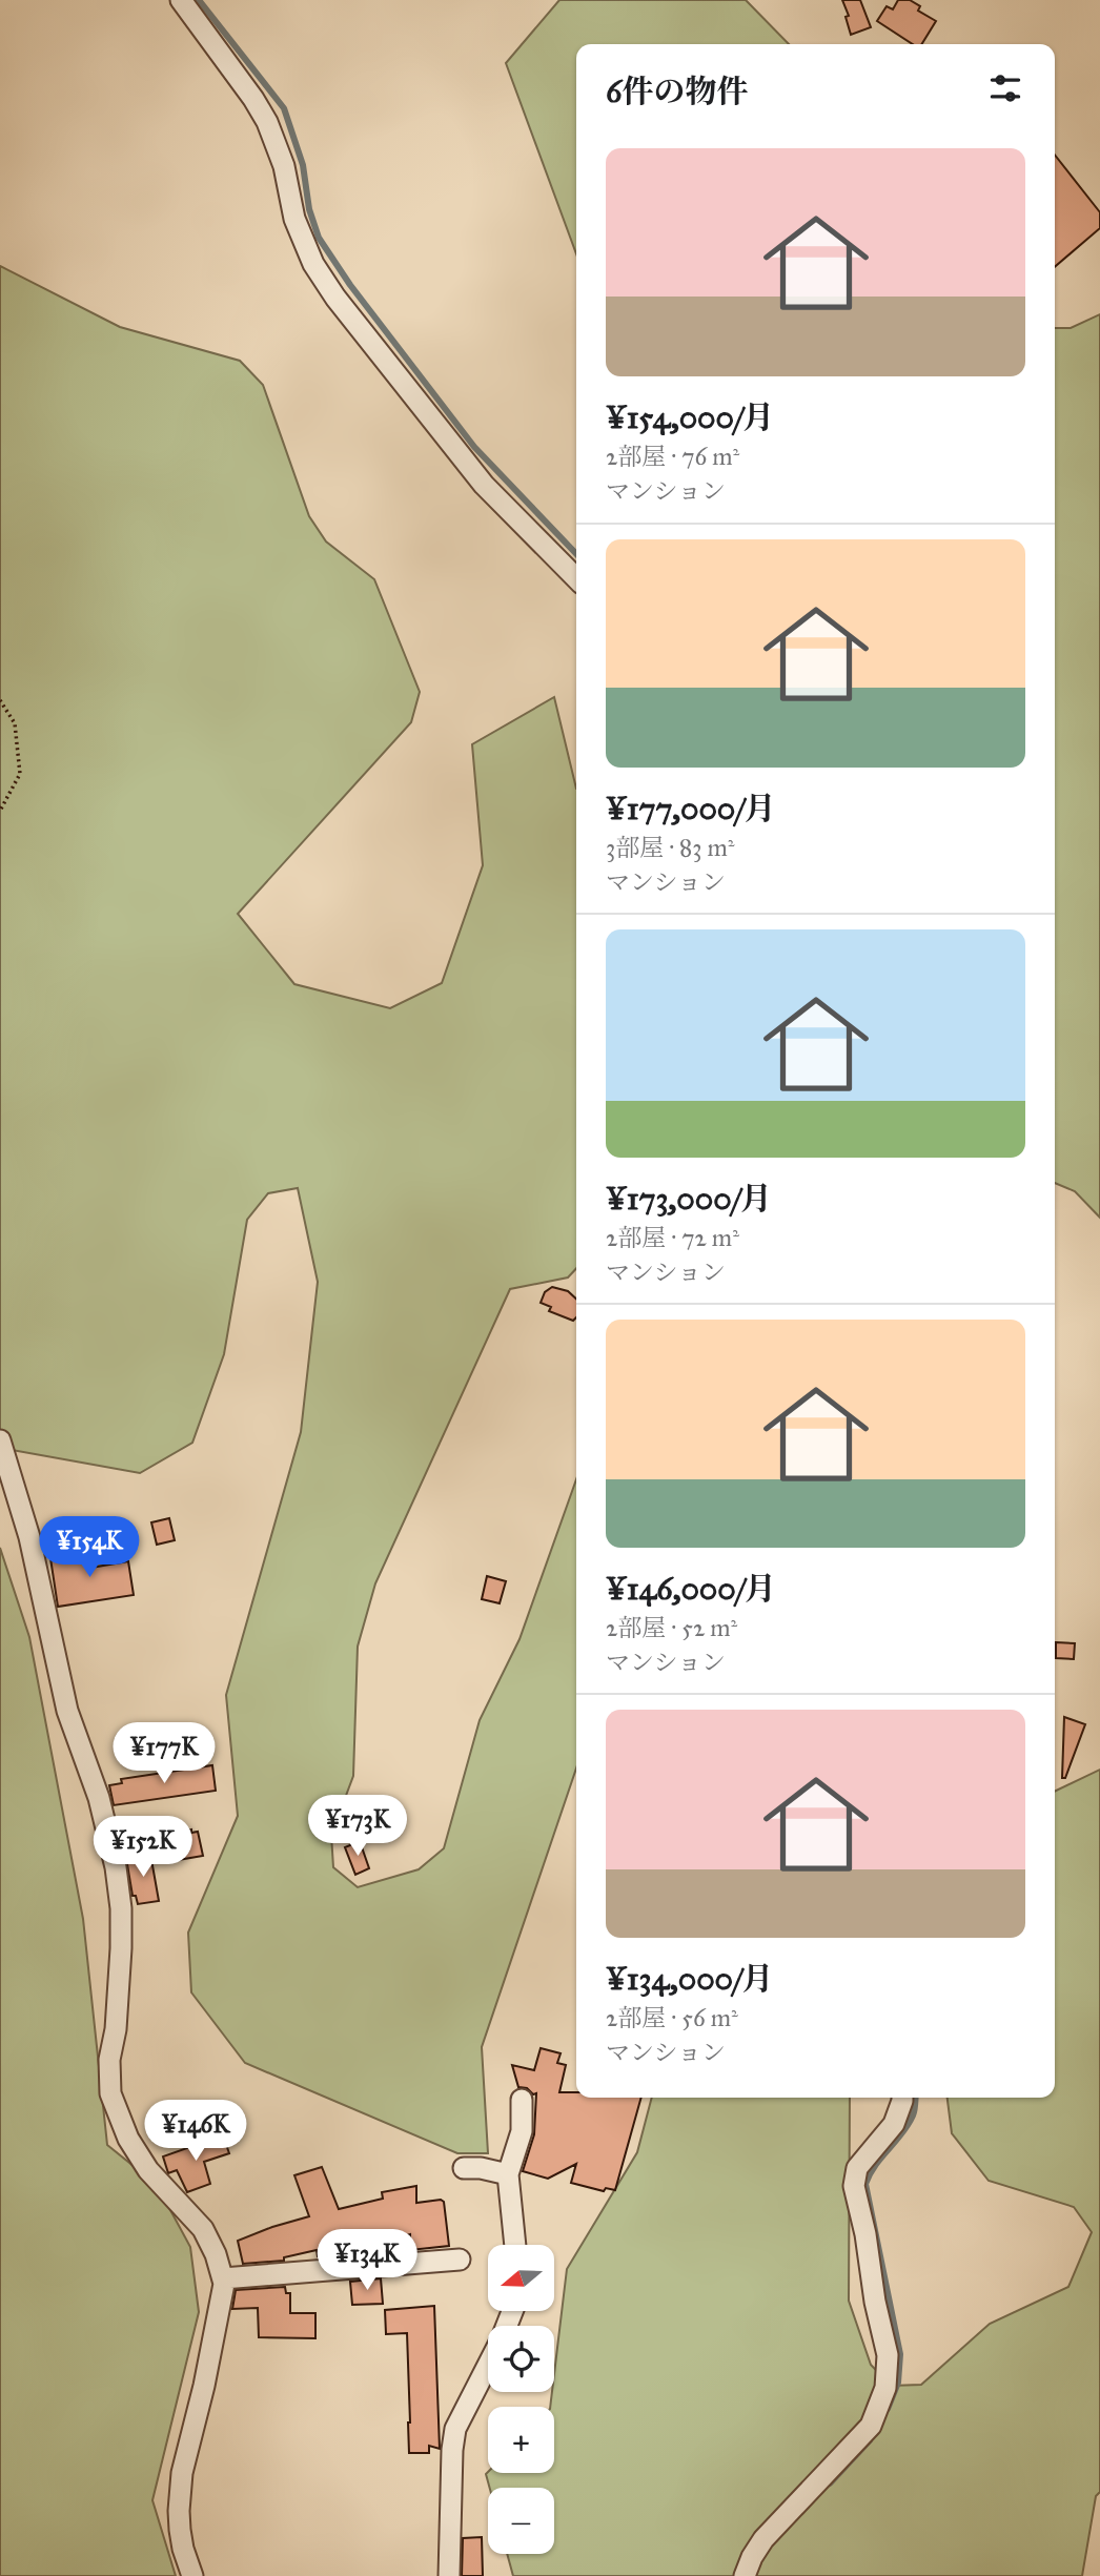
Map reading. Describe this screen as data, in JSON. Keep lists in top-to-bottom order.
{
  "north": "left",
  "page": {
    "heading": "6件の物件",
    "list": [
      {
        "name": "¥154,000/月",
        "note": "2部屋 · 76 m² · マンション"
      },
      {
        "name": "¥177,000/月",
        "note": "3部屋 · 83 m² · マンション"
      },
      {
        "name": "¥173,000/月",
        "note": "2部屋 · 72 m² · マンション"
      },
      {
        "name": "¥146,000/月",
        "note": "2部屋 · 52 m² · マンション"
      },
      {
        "name": "¥134,000/月",
        "note": "2部屋 · 56 m² · マンション"
      }
    ],
    "price": [
      "¥154K",
      "¥177K",
      "¥173K",
      "¥152K",
      "¥146K",
      "¥134K"
    ],
    "map_buttons": ["+", "−"]
  }
}
